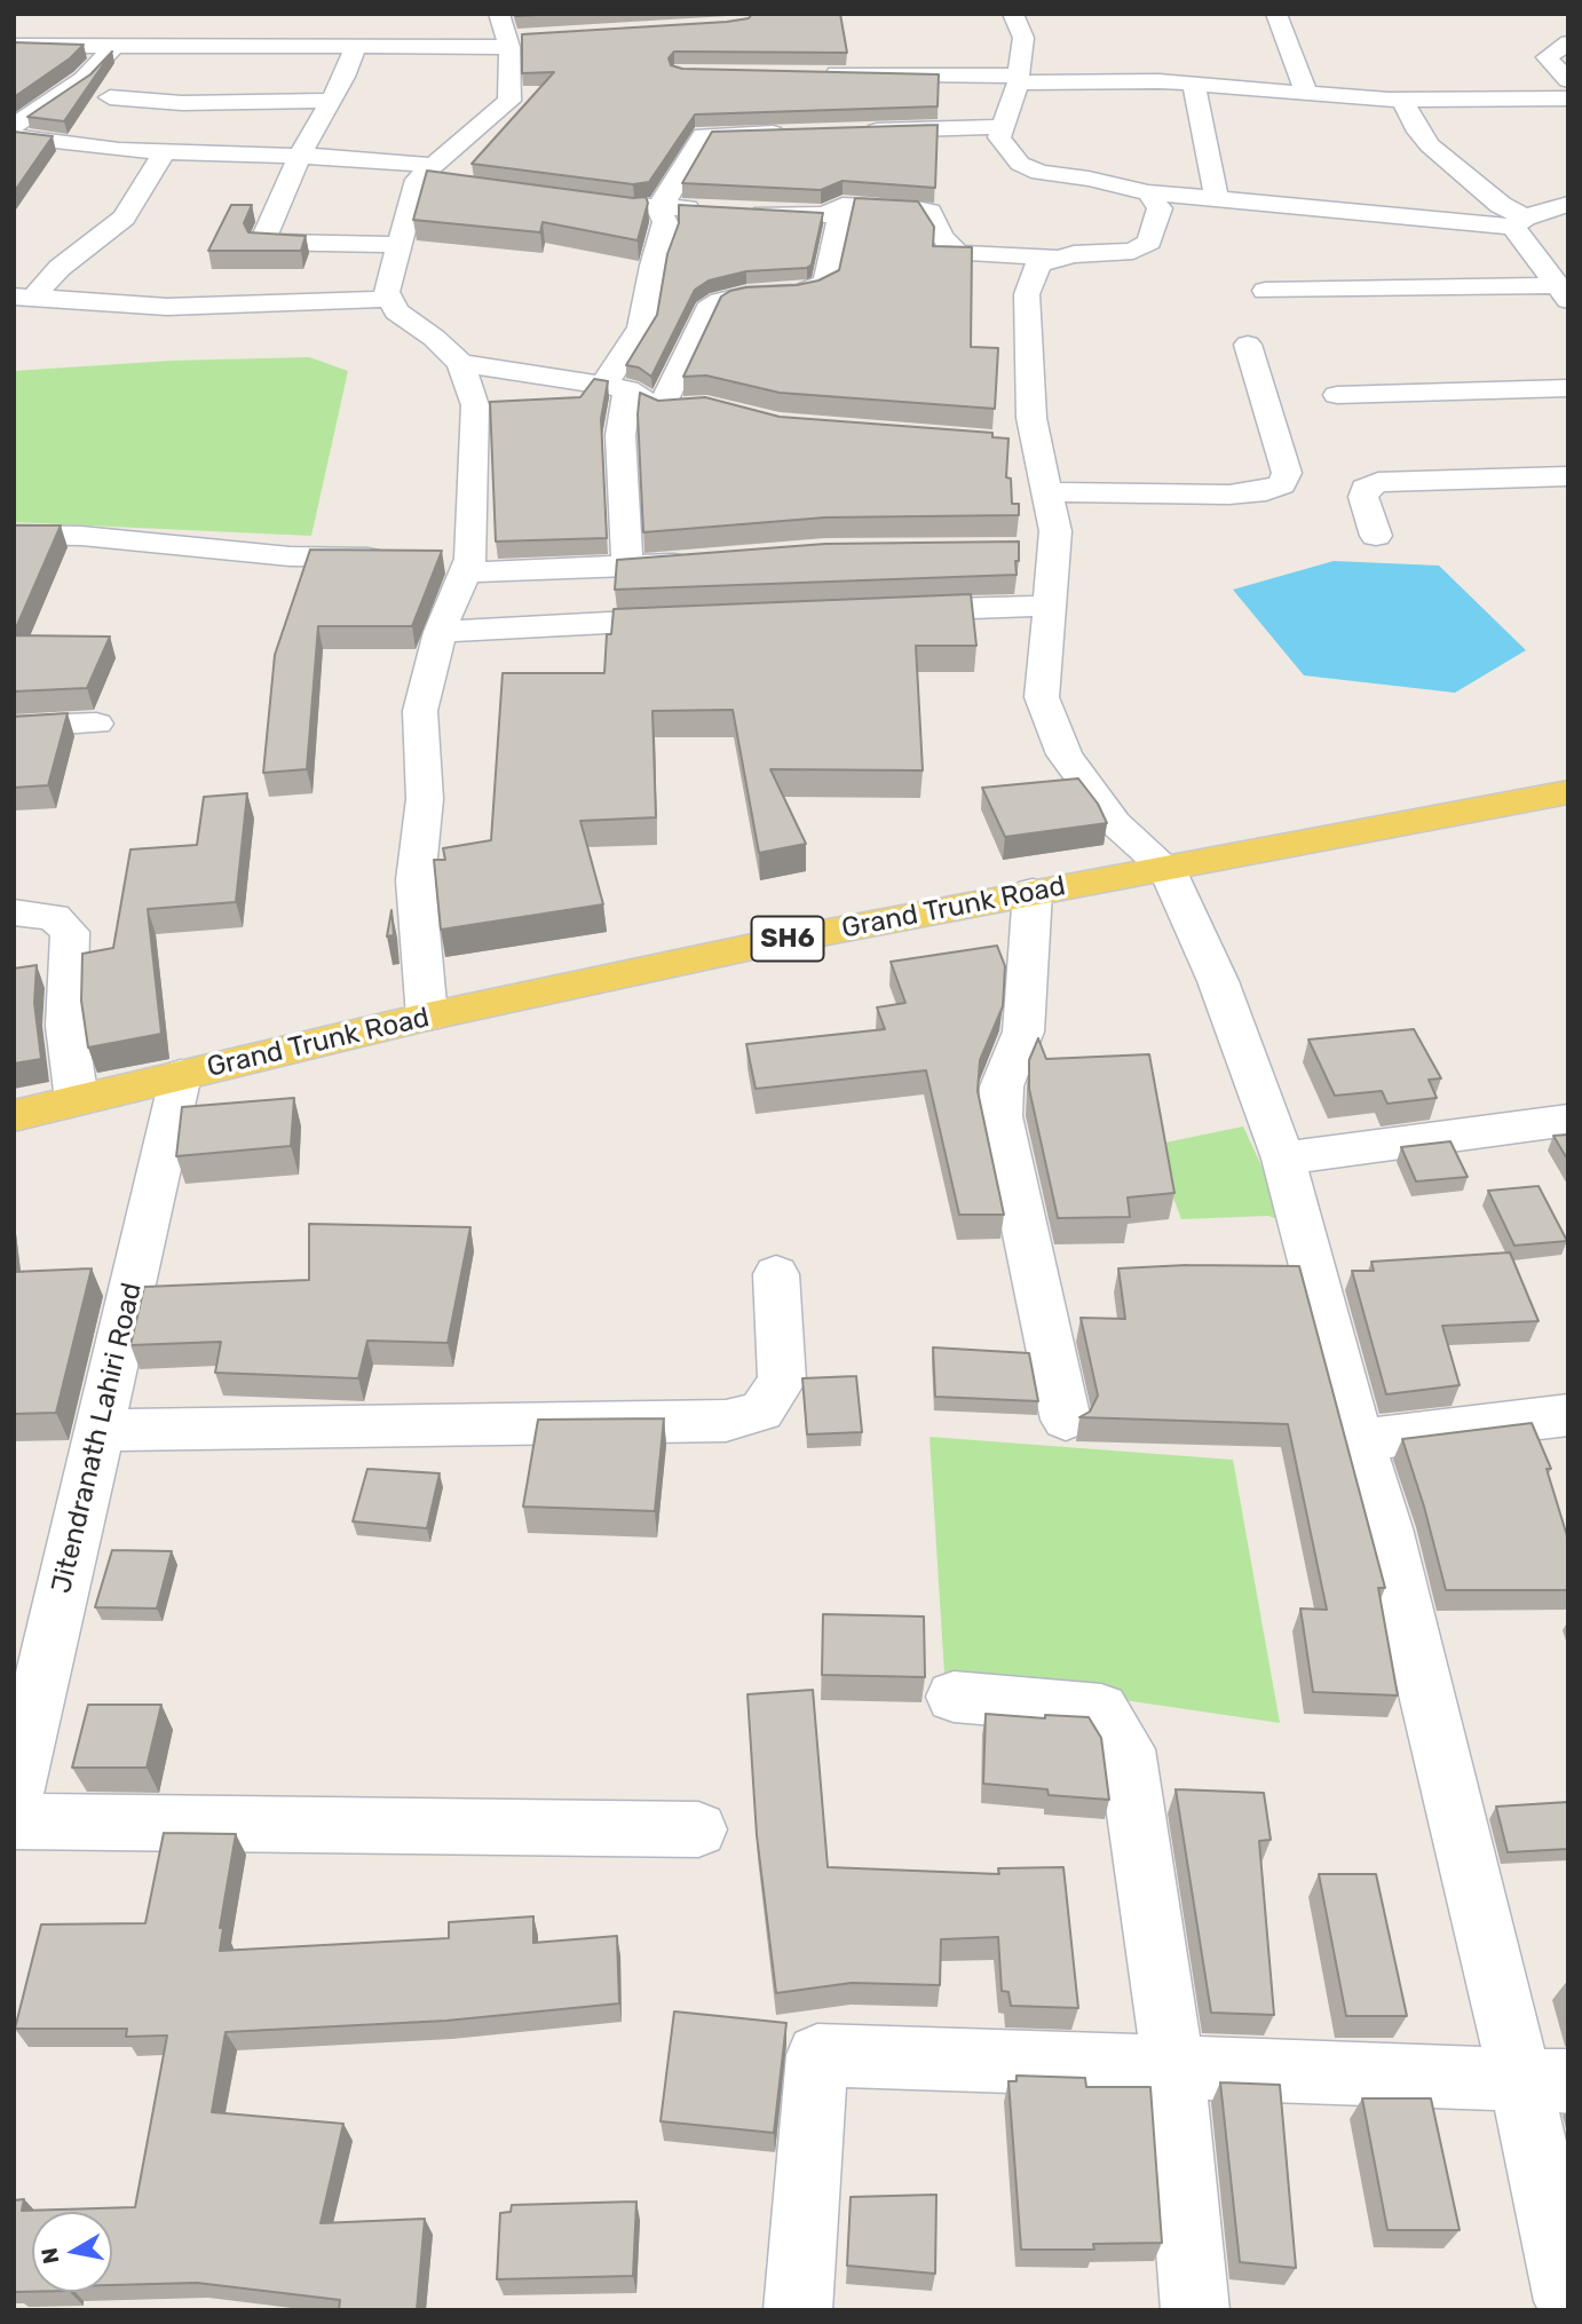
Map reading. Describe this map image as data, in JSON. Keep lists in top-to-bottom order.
{
  "streets": {
    "main road": ["Grand Trunk Road", "SH6"],
    "street": ["Jitendranath Lahiri Road"]
  },
  "crossings": [
    ["Grand Trunk Road", "Jitendranath Lahiri Road"]
  ],
  "north": "left"
}
